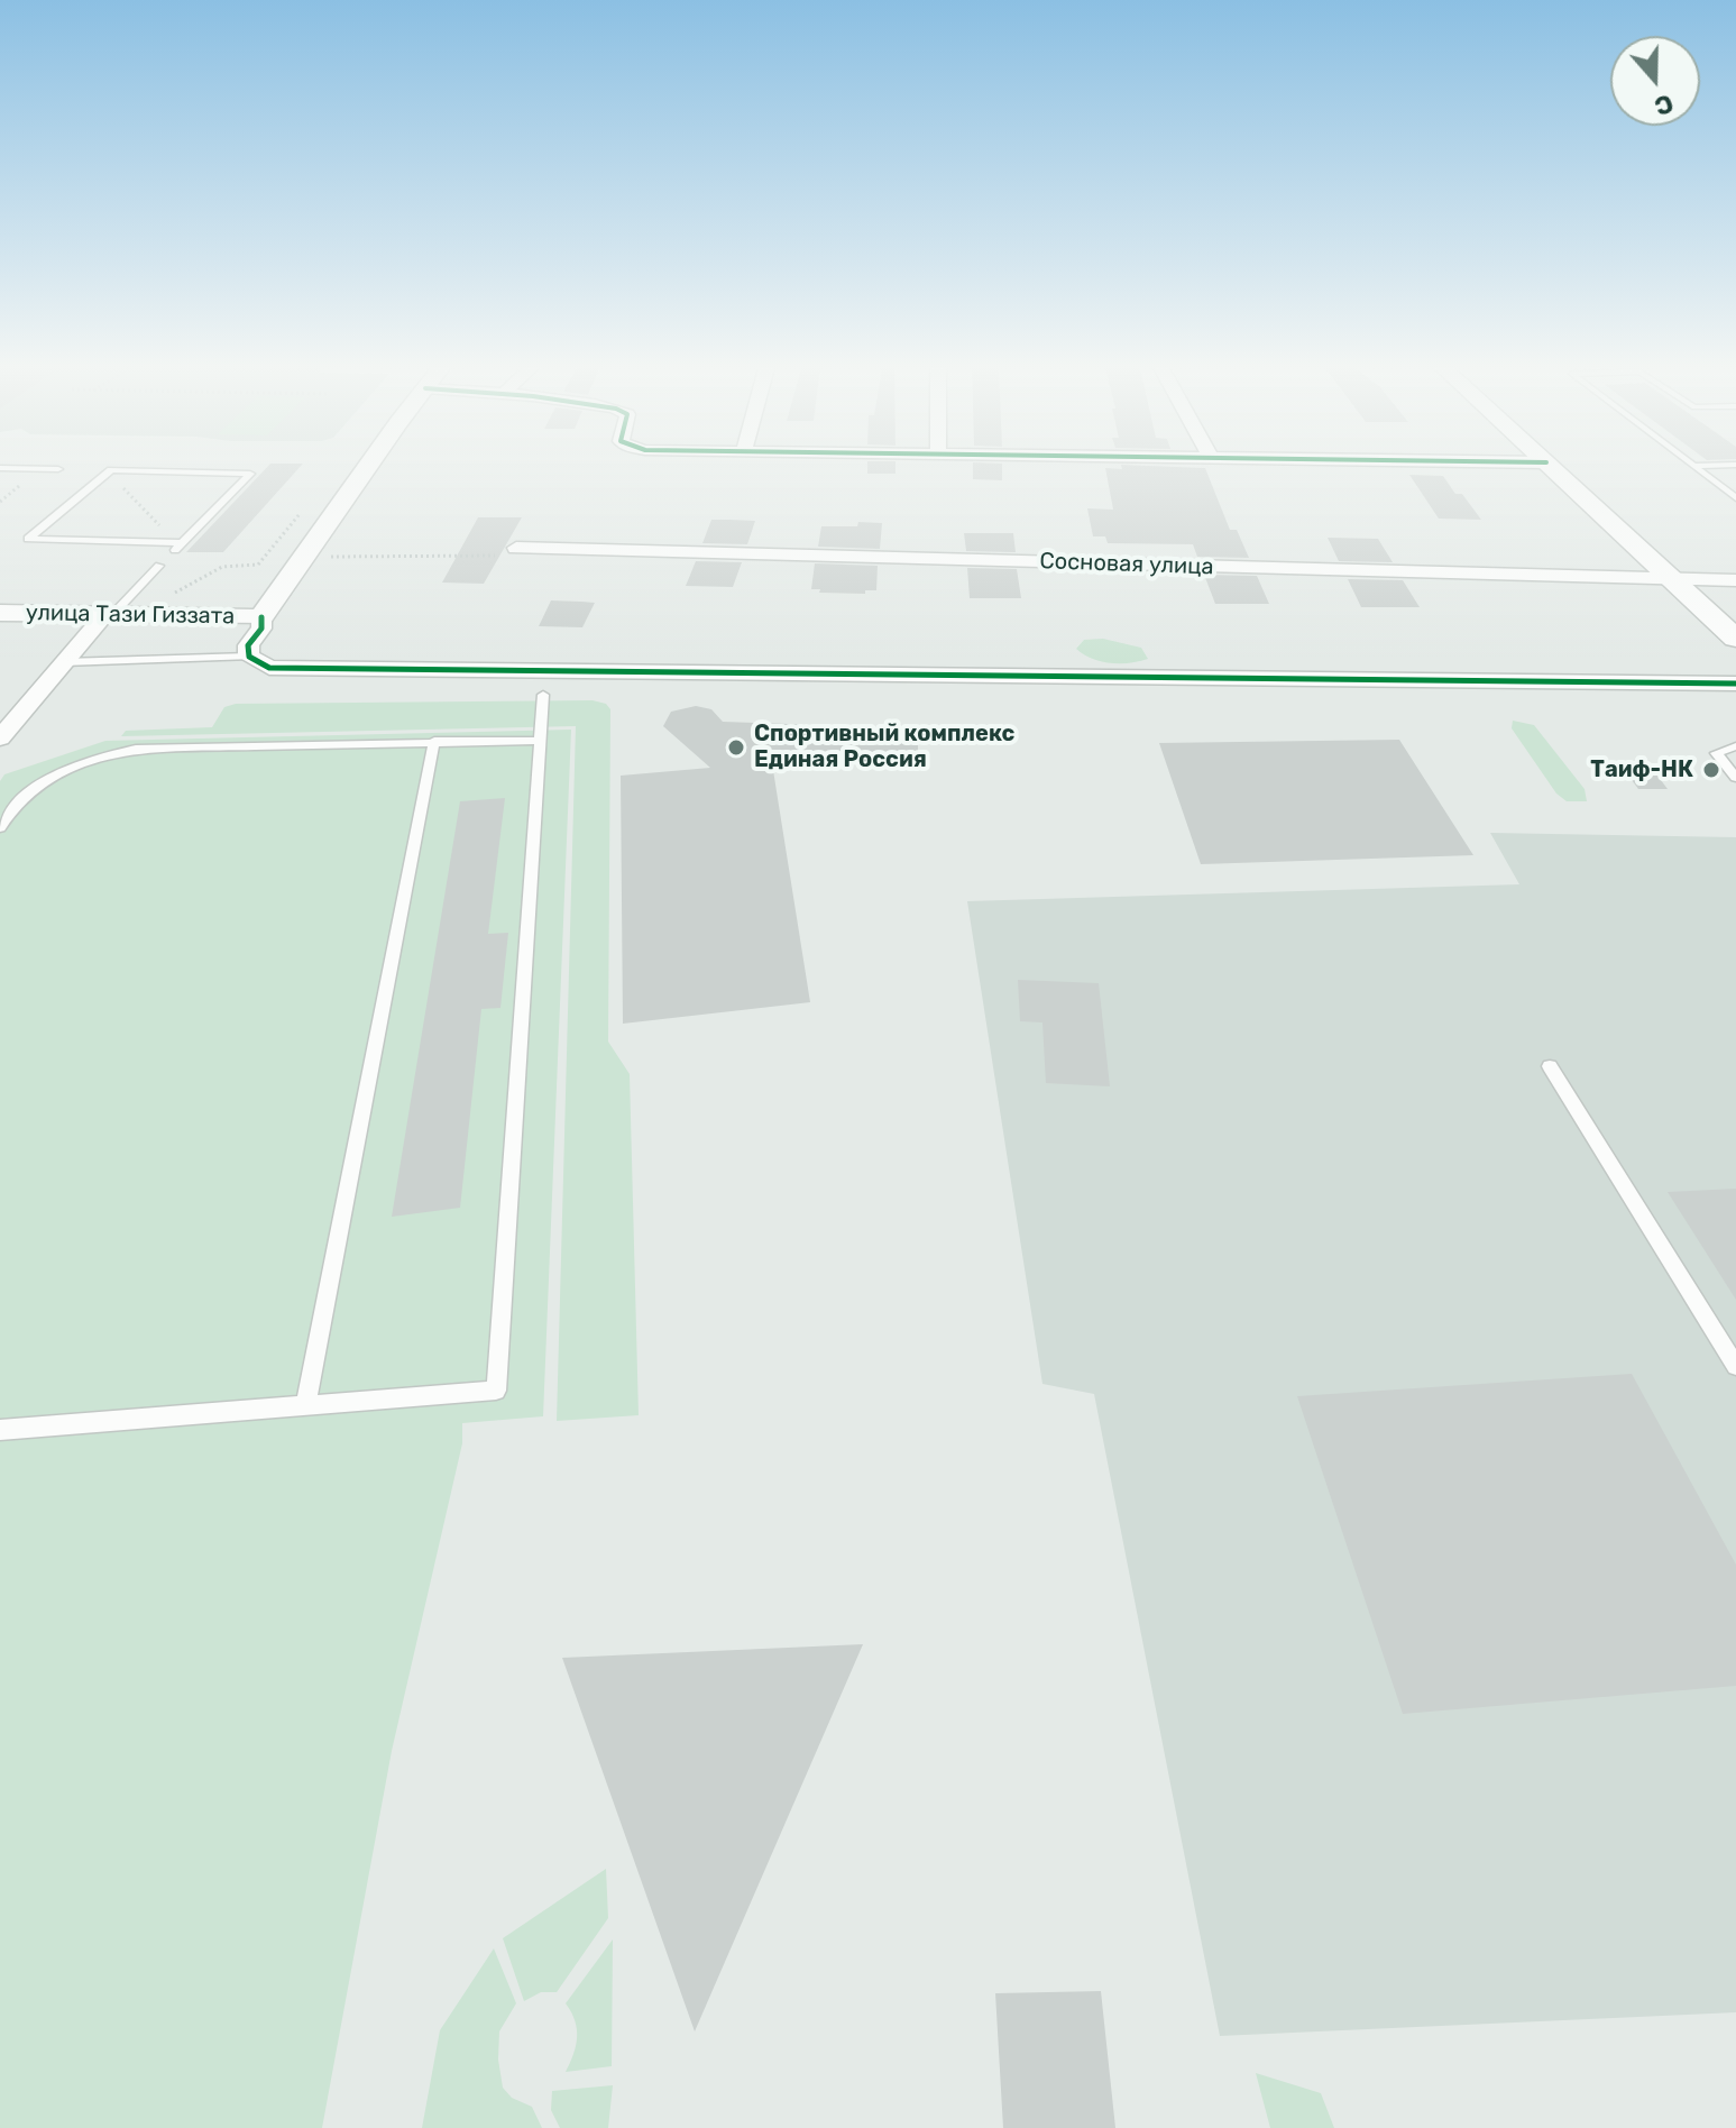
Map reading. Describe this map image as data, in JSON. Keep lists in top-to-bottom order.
{
  "streets": {
    "street": ["Сосновая улица", "улица Тази Гиззата"]
  },
  "places": ["Спортивный комплекс Единая Россия", "Таиф-НК"],
  "north": "bottom"
}
